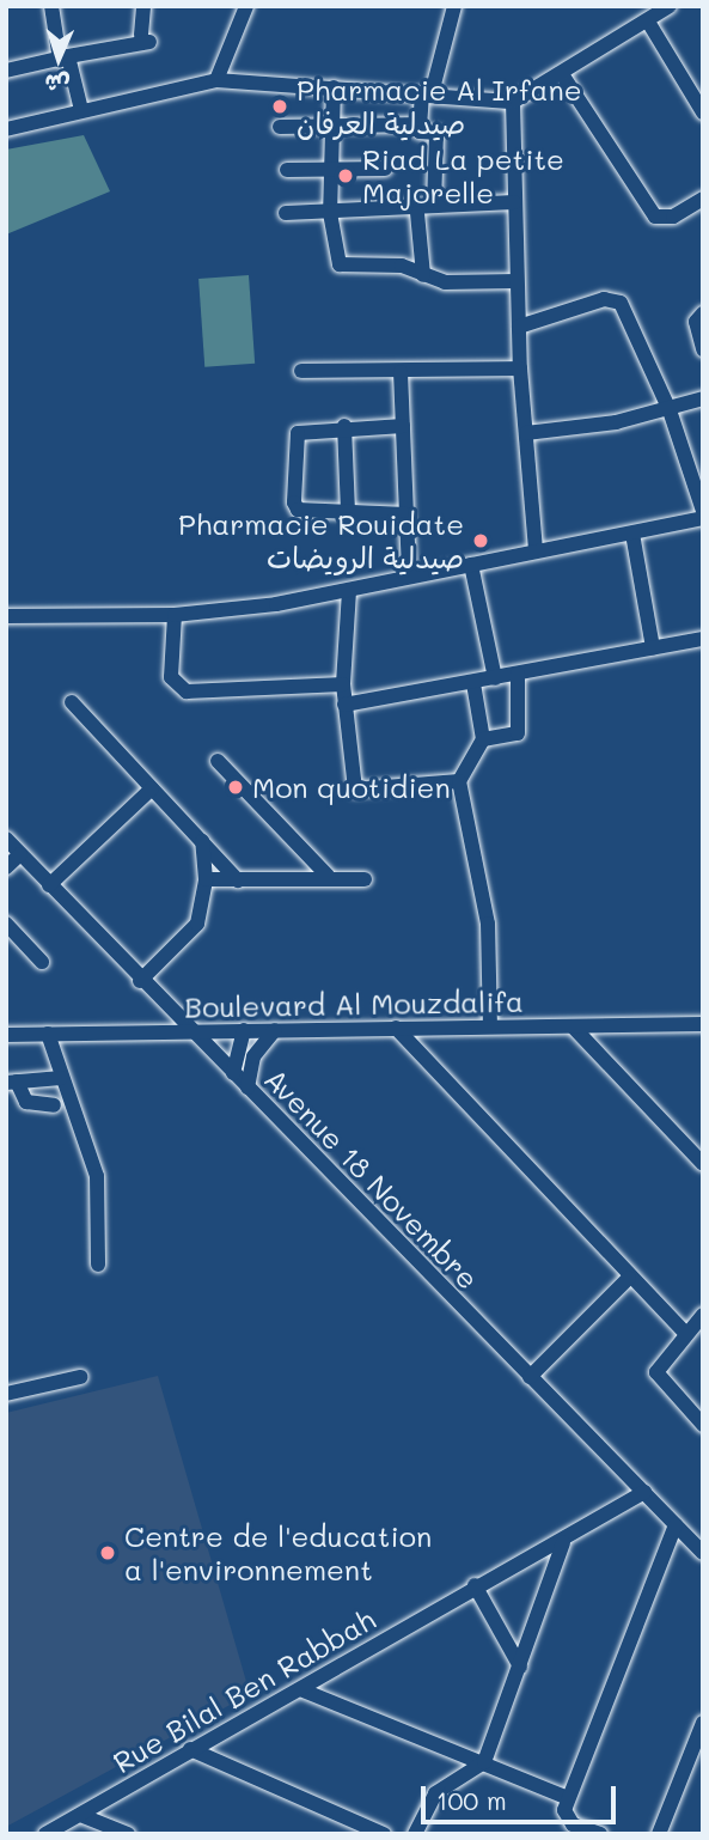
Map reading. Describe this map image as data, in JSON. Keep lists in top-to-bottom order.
{
  "streets": {
    "street": ["Boulevard Al Mouzdalifa", "Avenue 18 Novembre", "Rue Bilal Ben Rabbah"]
  },
  "crossings": [
    ["Boulevard Al Mouzdalifa", "Avenue 18 Novembre"],
    ["Avenue 18 Novembre", "Rue Bilal Ben Rabbah"]
  ],
  "places": [
    "Pharmacie Al Irfane صيدلية العرفان",
    "Riad La petite Majorelle",
    "Pharmacie Rouidate صيدلية الرويضات",
    "Mon quotidien",
    "Centre de l'education a l'environnement"
  ],
  "scale_bar": "100 m",
  "north": "bottom"
}
